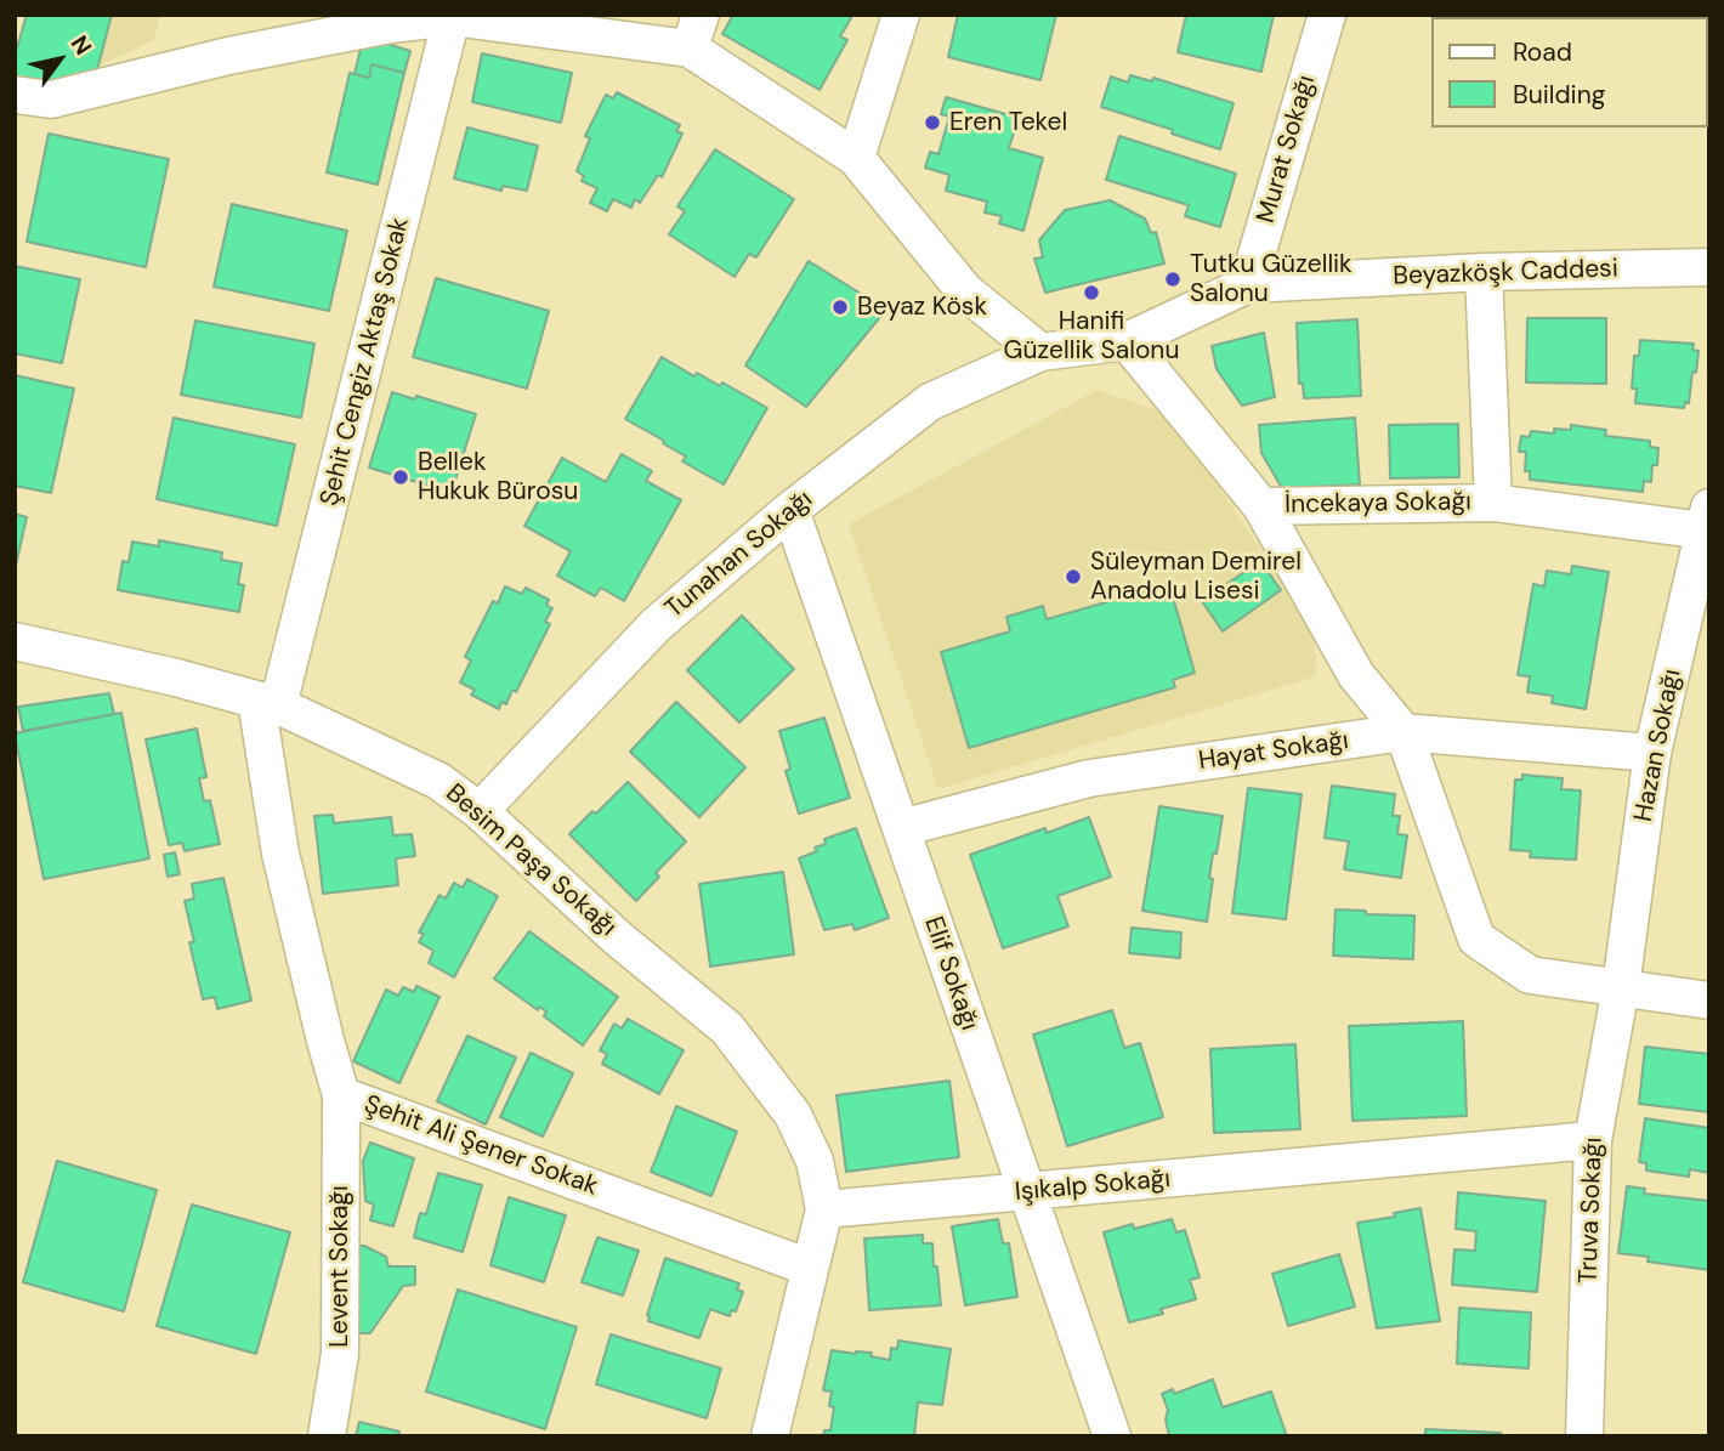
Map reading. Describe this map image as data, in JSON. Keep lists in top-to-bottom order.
{
  "streets": {
    "street": [
      "Murat Sokağı",
      "Beyazköşk Caddesi",
      "Şehit Cengiz Aktaş Sokak",
      "İncekaya Sokağı",
      "Tunahan Sokağı",
      "Hazan Sokağı",
      "Hayat Sokağı",
      "Besim Paşa Sokağı",
      "Elif Sokağı",
      "Şehit Ali Şener Sokak",
      "Işıkalp Sokağı",
      "Truva Sokağı",
      "Levent Sokağı"
    ]
  },
  "crossings": [
    ["Murat Sokağı", "Beyazköşk Caddesi"],
    ["Beyazköşk Caddesi", "İncekaya Sokağı"],
    ["Beyazköşk Caddesi", "Tunahan Sokağı"],
    ["Şehit Cengiz Aktaş Sokak", "Besim Paşa Sokağı"],
    ["Şehit Cengiz Aktaş Sokak", "Şehit Ali Şener Sokak"],
    ["İncekaya Sokağı", "Hazan Sokağı"],
    ["Tunahan Sokağı", "Besim Paşa Sokağı"],
    ["Tunahan Sokağı", "Elif Sokağı"],
    ["Hazan Sokağı", "Hayat Sokağı"],
    ["Hazan Sokağı", "Truva Sokağı"],
    ["Hayat Sokağı", "Elif Sokağı"],
    ["Besim Paşa Sokağı", "Şehit Ali Şener Sokak"],
    ["Besim Paşa Sokağı", "Işıkalp Sokağı"],
    ["Elif Sokağı", "Işıkalp Sokağı"],
    ["Şehit Ali Şener Sokak", "Levent Sokağı"],
    ["Işıkalp Sokağı", "Truva Sokağı"]
  ],
  "places": [
    "Eren Tekel",
    "Tutku Güzellik Salonu",
    "Hanifi Güzellik Salonu",
    "Beyaz Kösk",
    "Bellek Hukuk Bürosu",
    "Süleyman Demirel Anadolu Lisesi"
  ],
  "legend": ["Road", "Building"],
  "north": "top right"
}
